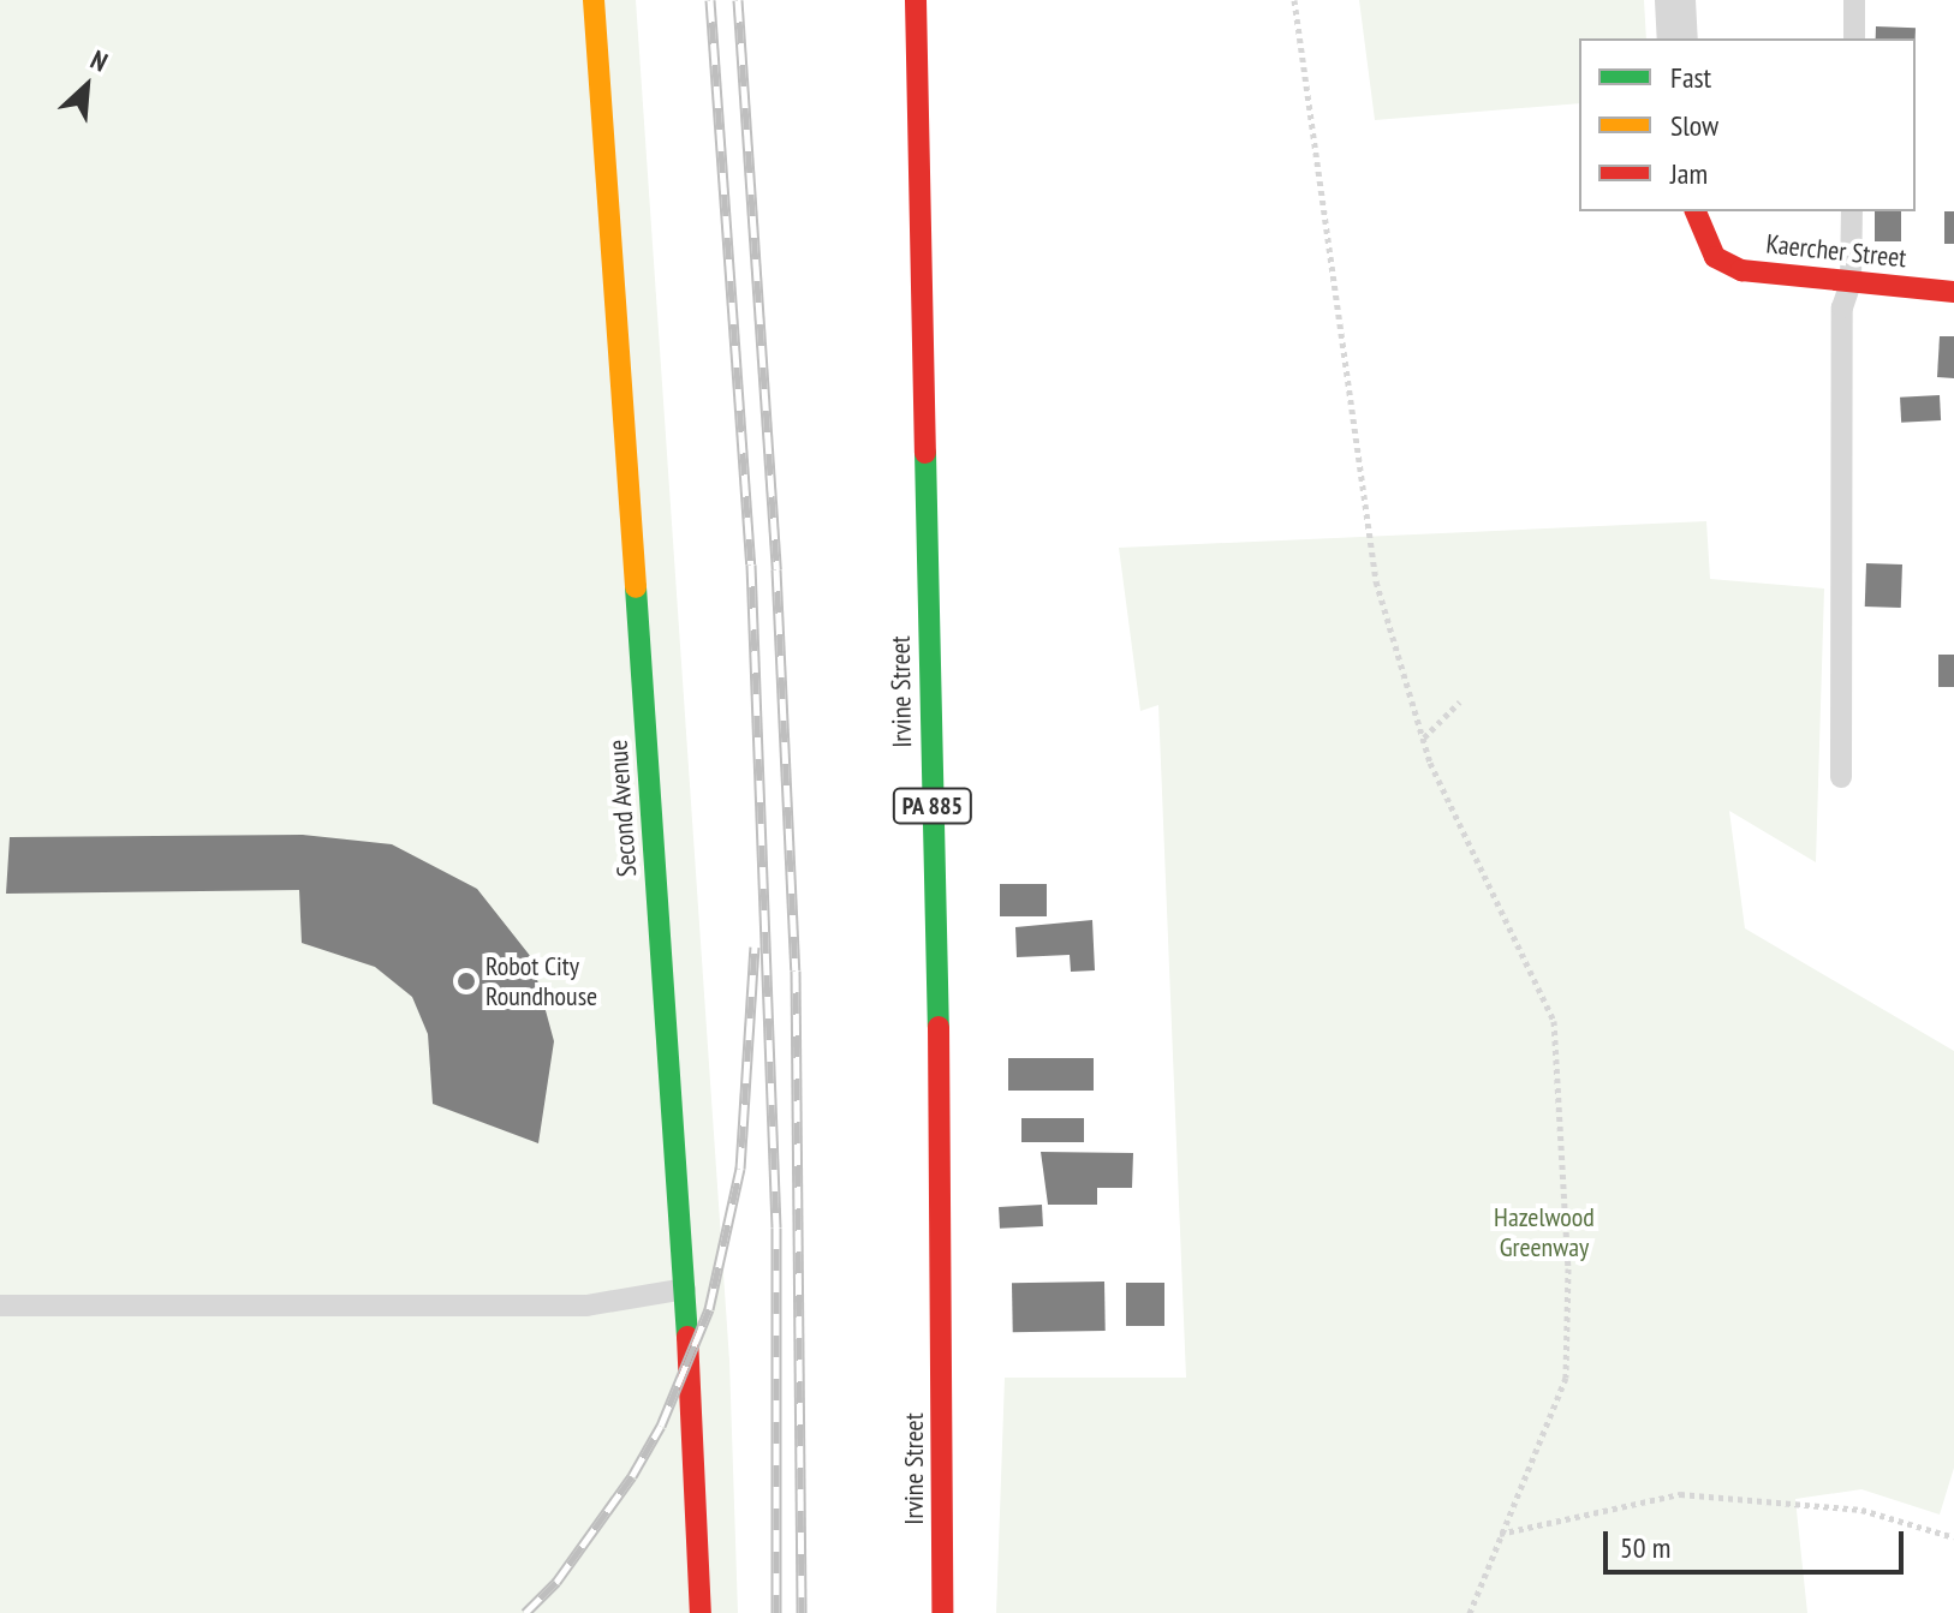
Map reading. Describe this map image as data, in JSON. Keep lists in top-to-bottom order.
{
  "streets": {
    "street": [
      "Kaercher Street",
      "Irvine Street",
      "PA 885",
      "Second Avenue"
    ]
  },
  "parks": ["Hazelwood Greenway"],
  "places": ["Robot City Roundhouse"],
  "legend": ["Fast", "Slow", "Jam"],
  "scale_bar": "50 m",
  "north": "top right"
}
